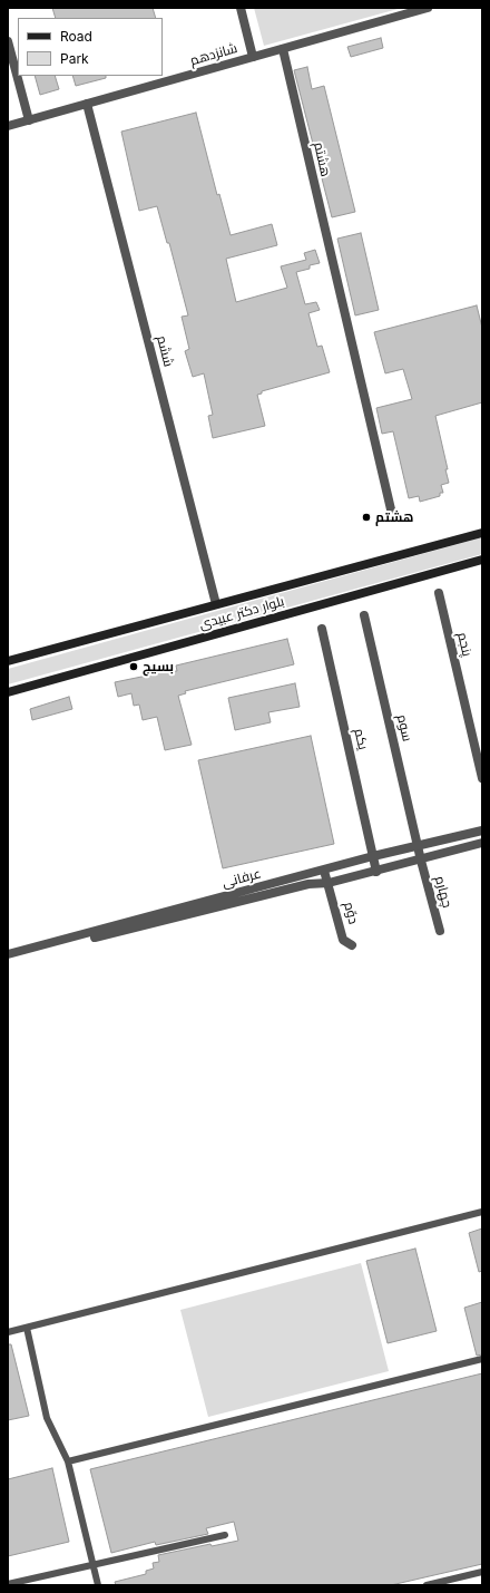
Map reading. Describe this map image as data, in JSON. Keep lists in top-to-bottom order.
{
  "streets": {
    "main road": ["بلوار دکتر عبیدی"],
    "street": [
      "شانزدهم",
      "هشتم",
      "ششم",
      "پنجم",
      "سوم",
      "یکم",
      "عرفانی",
      "چهارم",
      "دوّم"
    ]
  },
  "crossings": [
    ["شانزدهم", "هشتم"],
    ["شانزدهم", "ششم"],
    ["ششم", "بلوار دکتر عبیدی"],
    ["سوم", "عرفانی"],
    ["سوم", "چهارم"],
    ["یکم", "عرفانی"],
    ["عرفانی", "چهارم"],
    ["عرفانی", "دوّم"]
  ],
  "places": ["هشتم", "بسیج"],
  "legend": ["Road", "Park"]
}
